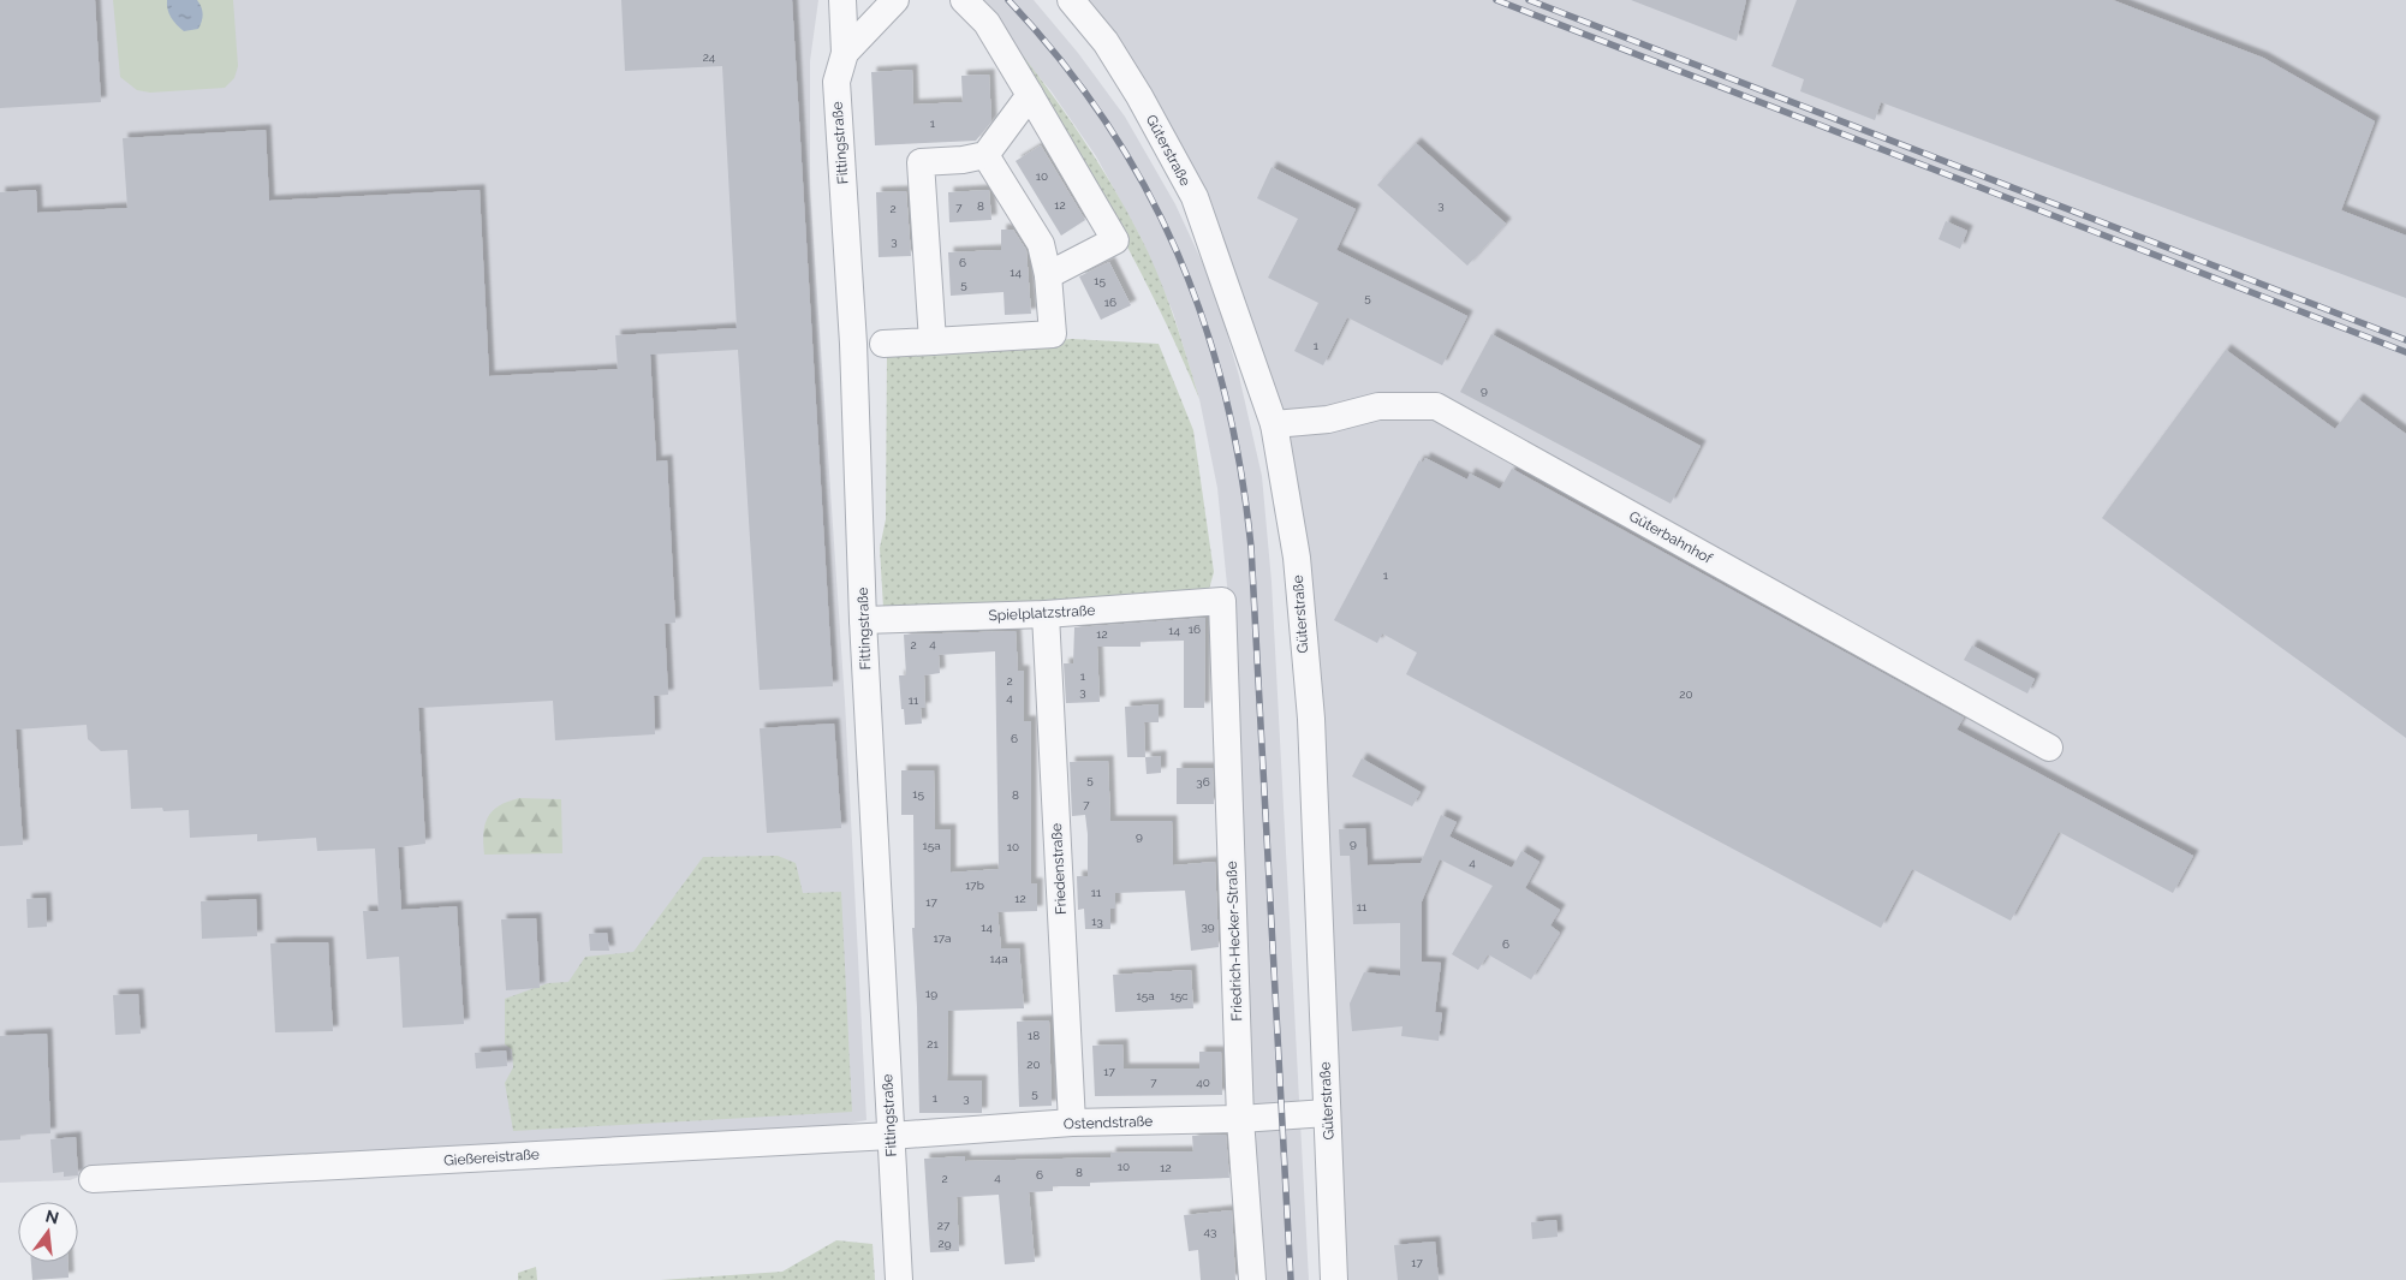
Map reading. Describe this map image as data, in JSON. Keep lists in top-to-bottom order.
{
  "streets": {
    "street": [
      "Fittingstraße",
      "Güterstraße",
      "Güterbahnhof",
      "Spielplatzstraße",
      "Friedenstraße",
      "Friedrich-Hecker-Straße",
      "Ostendstraße",
      "Gießereistraße"
    ]
  },
  "crossings": [
    ["Fittingstraße", "Spielplatzstraße"],
    ["Fittingstraße", "Ostendstraße"],
    ["Fittingstraße", "Gießereistraße"],
    ["Güterstraße", "Güterbahnhof"],
    ["Güterstraße", "Ostendstraße"],
    ["Spielplatzstraße", "Friedenstraße"],
    ["Spielplatzstraße", "Friedrich-Hecker-Straße"],
    ["Friedenstraße", "Ostendstraße"],
    ["Friedrich-Hecker-Straße", "Ostendstraße"],
    ["Ostendstraße", "Gießereistraße"]
  ],
  "house_numbers": [
    "24",
    "1",
    "10",
    "12",
    "3",
    "8",
    "7",
    "2",
    "3",
    "6",
    "14",
    "15",
    "5",
    "5",
    "16",
    "1",
    "9",
    "1",
    "16",
    "14",
    "12",
    "4",
    "2",
    "1",
    "2",
    "3",
    "20",
    "4",
    "11",
    "6",
    "5",
    "36",
    "15",
    "8",
    "7",
    "9",
    "9",
    "15a",
    "10",
    "4",
    "17b",
    "11",
    "12",
    "17",
    "11",
    "13",
    "39",
    "14",
    "17a",
    "6",
    "14a",
    "19",
    "15a",
    "15c",
    "18",
    "21",
    "20",
    "17",
    "7",
    "40",
    "5",
    "1",
    "3",
    "10",
    "12",
    "8",
    "6",
    "4",
    "2",
    "27",
    "43",
    "29",
    "17"
  ],
  "north": "top"
}
